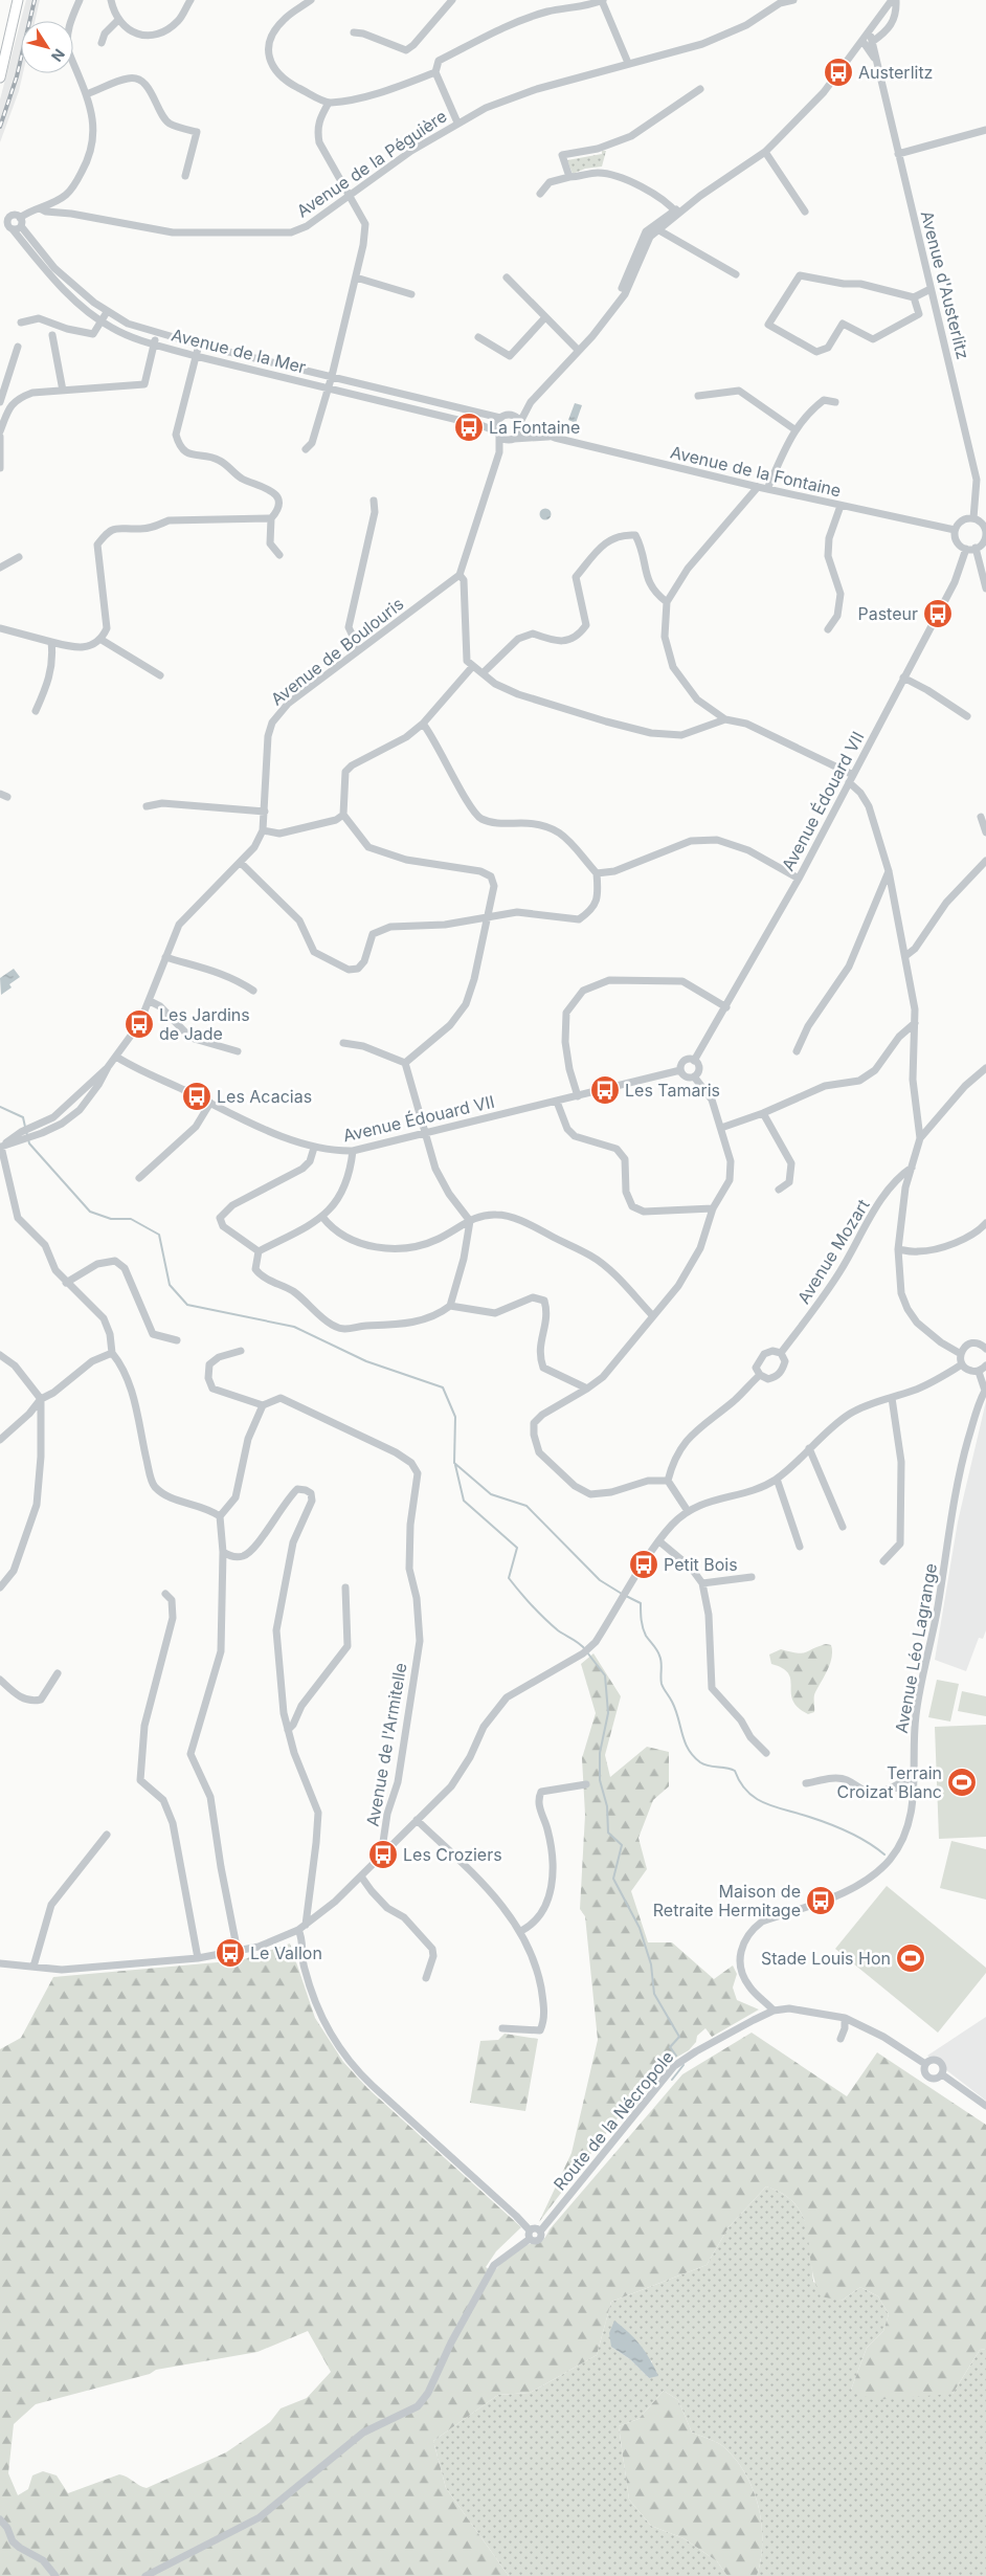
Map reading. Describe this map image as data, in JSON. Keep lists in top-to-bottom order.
{
  "streets": {
    "street": [
      "Avenue de la Péguière",
      "Avenue d'Austerlitz",
      "Avenue de la Mer",
      "Avenue de la Fontaine",
      "Avenue de Boulouris",
      "Avenue Édouard VII",
      "Avenue Mozart",
      "Avenue Léo Lagrange",
      "Avenue de l'Armitelle",
      "Route de la Nécropole"
    ]
  },
  "crossings": [
    ["Avenue d'Austerlitz", "Avenue de la Fontaine"],
    ["Avenue d'Austerlitz", "Avenue Édouard VII"],
    ["Avenue de la Mer", "Avenue de la Fontaine"],
    ["Avenue de la Fontaine", "Avenue Édouard VII"],
    ["Avenue de Boulouris", "Avenue Édouard VII"],
    ["Avenue Léo Lagrange", "Route de la Nécropole"]
  ],
  "places": {
    "bus stop": [
      "Austerlitz",
      "La Fontaine",
      "Pasteur",
      "Les Jardins de Jade",
      "Les Tamaris",
      "Les Acacias",
      "Petit Bois",
      "Les Croziers",
      "Maison de Retraite Hermitage",
      "Le Vallon"
    ],
    "sports": ["Terrain Croizat Blanc", "Stade Louis Hon"]
  },
  "north": "bottom right"
}
